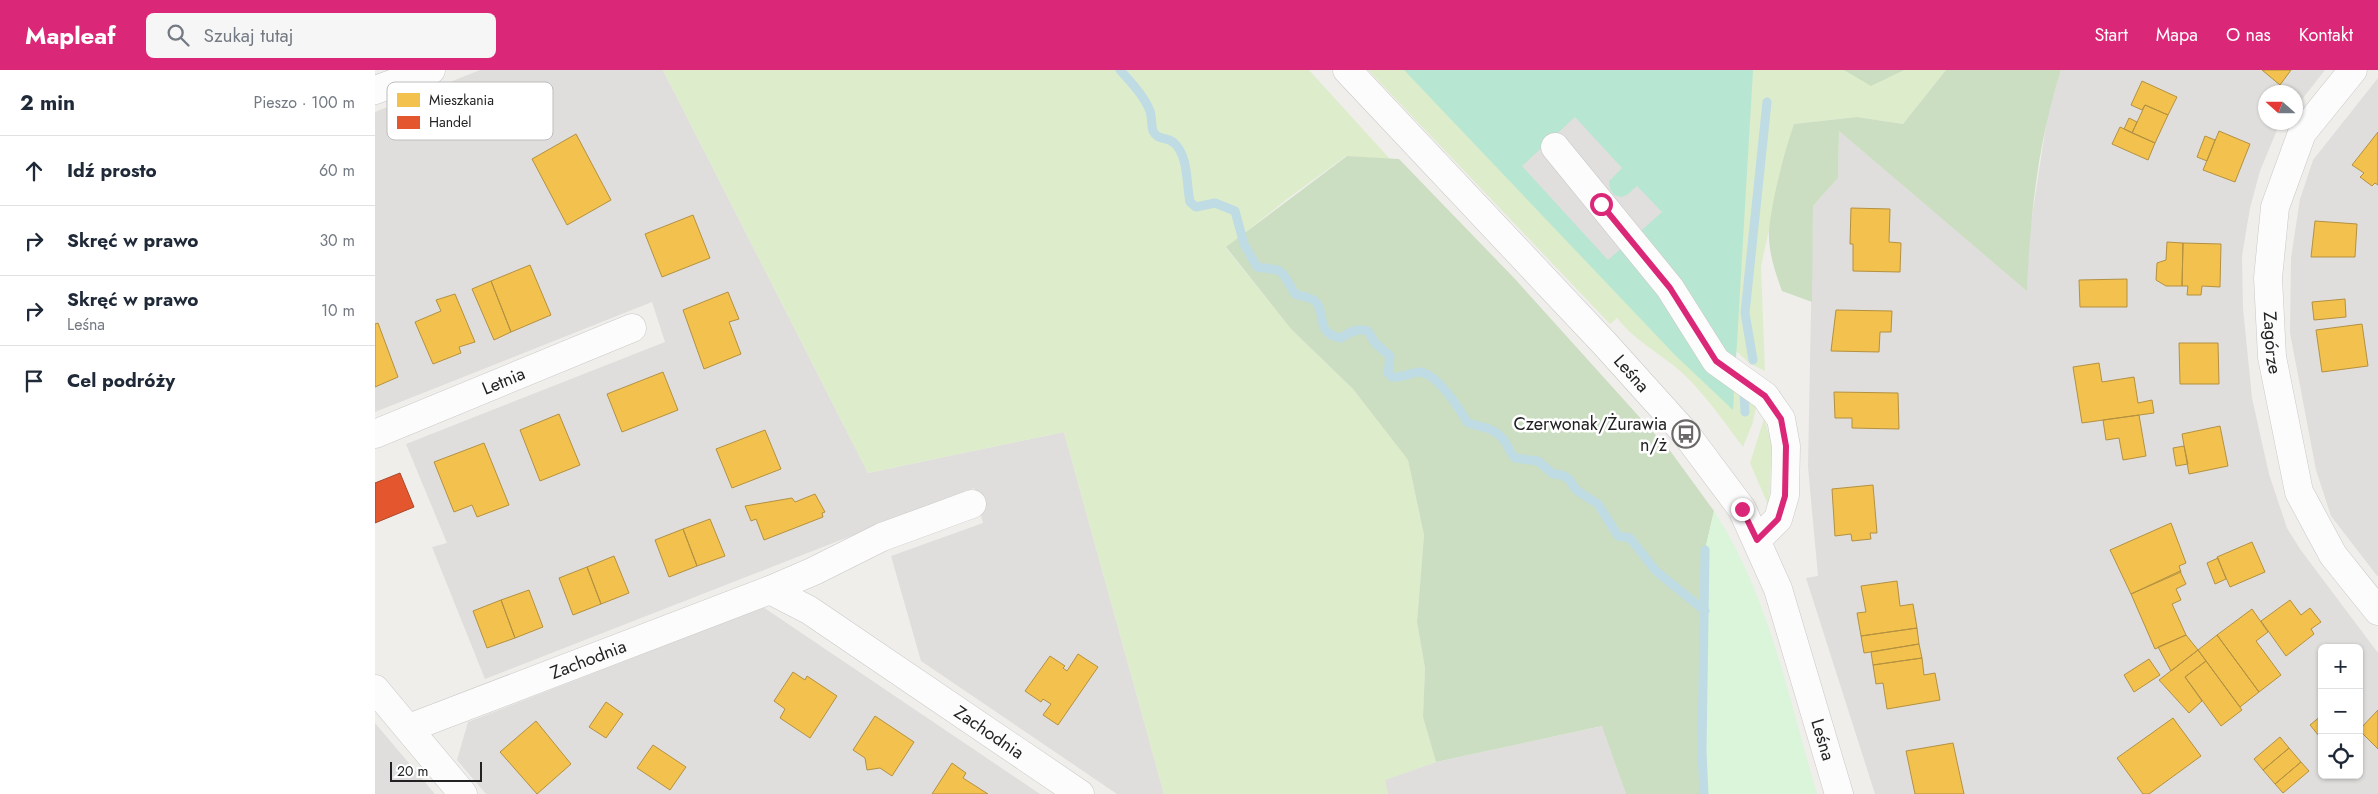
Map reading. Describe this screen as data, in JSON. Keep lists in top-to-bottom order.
{
  "streets": {
    "street": [
      "Zagórze",
      "Leśna",
      "Letnia",
      "Zachodnia"
    ]
  },
  "places": {
    "bus stop": ["Czerwonak/Żurawia n/ż"]
  },
  "legend": ["Mieszkania", "Handel"],
  "scale_bar": "20 m",
  "north": "left",
  "page": {
    "header": "Mapleaf",
    "search": "Szukaj tutaj",
    "nav": [
      "Start",
      "Mapa",
      "O nas",
      "Kontakt"
    ],
    "heading": ["2 min", "Pieszo · 100 m"],
    "list": [
      ["Idź prosto", "60 m"],
      ["Skręć w prawo", "30 m"],
      ["Skręć w prawo", "Leśna", "10 m"],
      "Cel podróży"
    ],
    "map_buttons": ["+", "−"],
    "scale": "20 m"
  }
}
